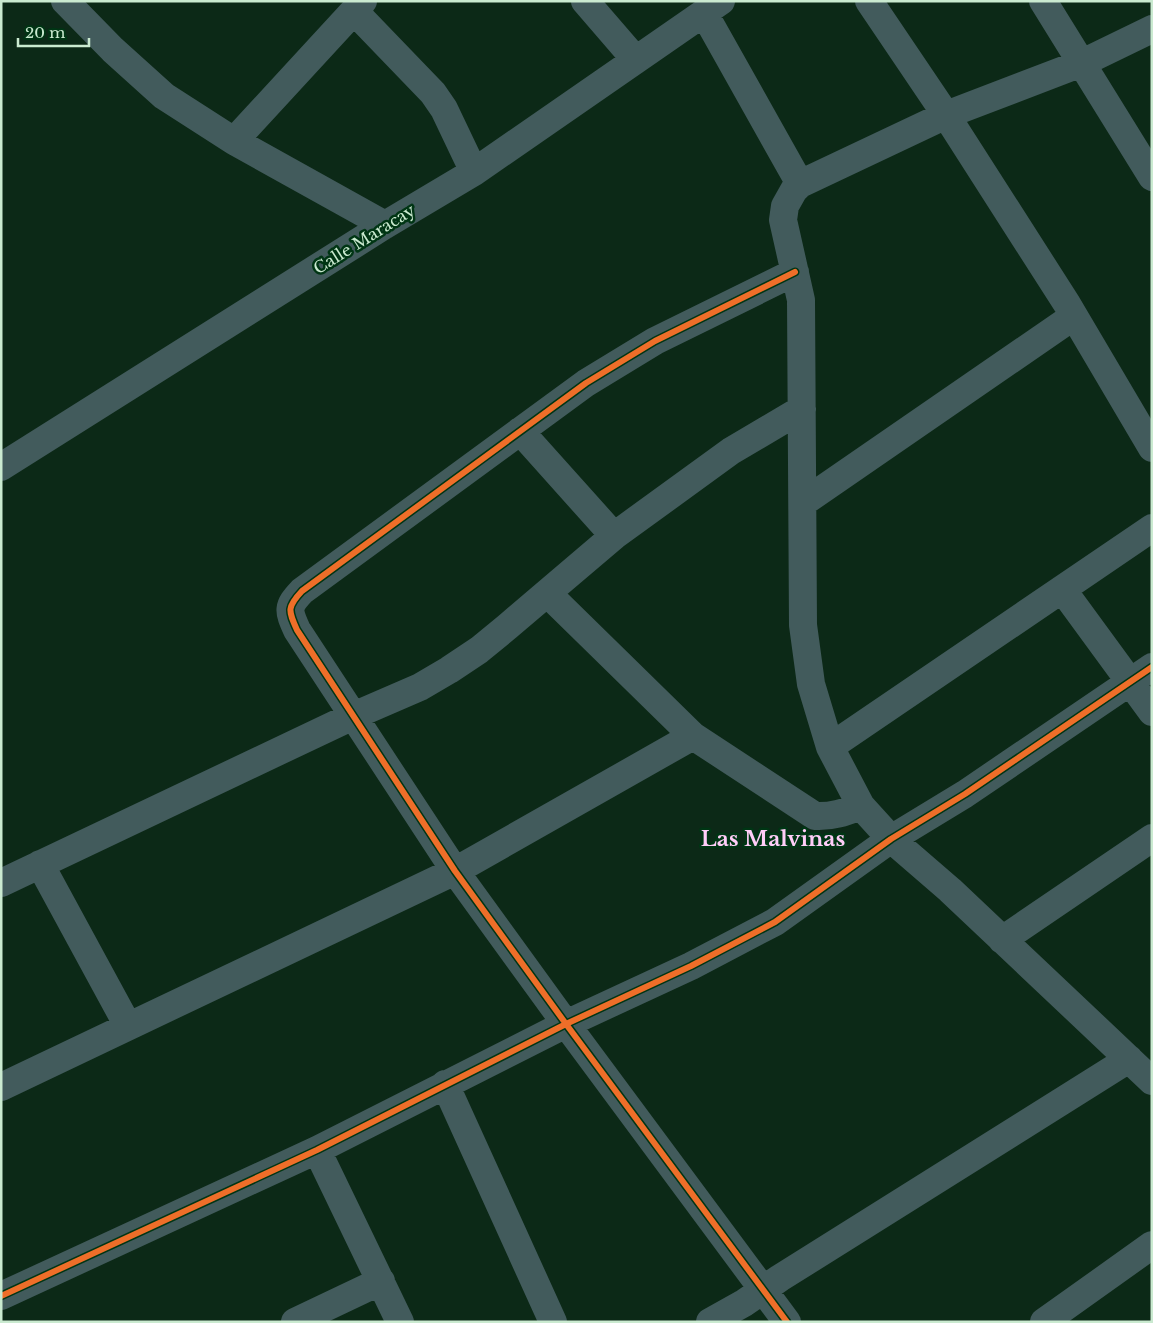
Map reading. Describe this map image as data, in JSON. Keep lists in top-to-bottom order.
{
  "streets": {
    "street": ["Calle Maracay"]
  },
  "districts": ["Las Malvinas"],
  "scale_bar": "20 m"
}
